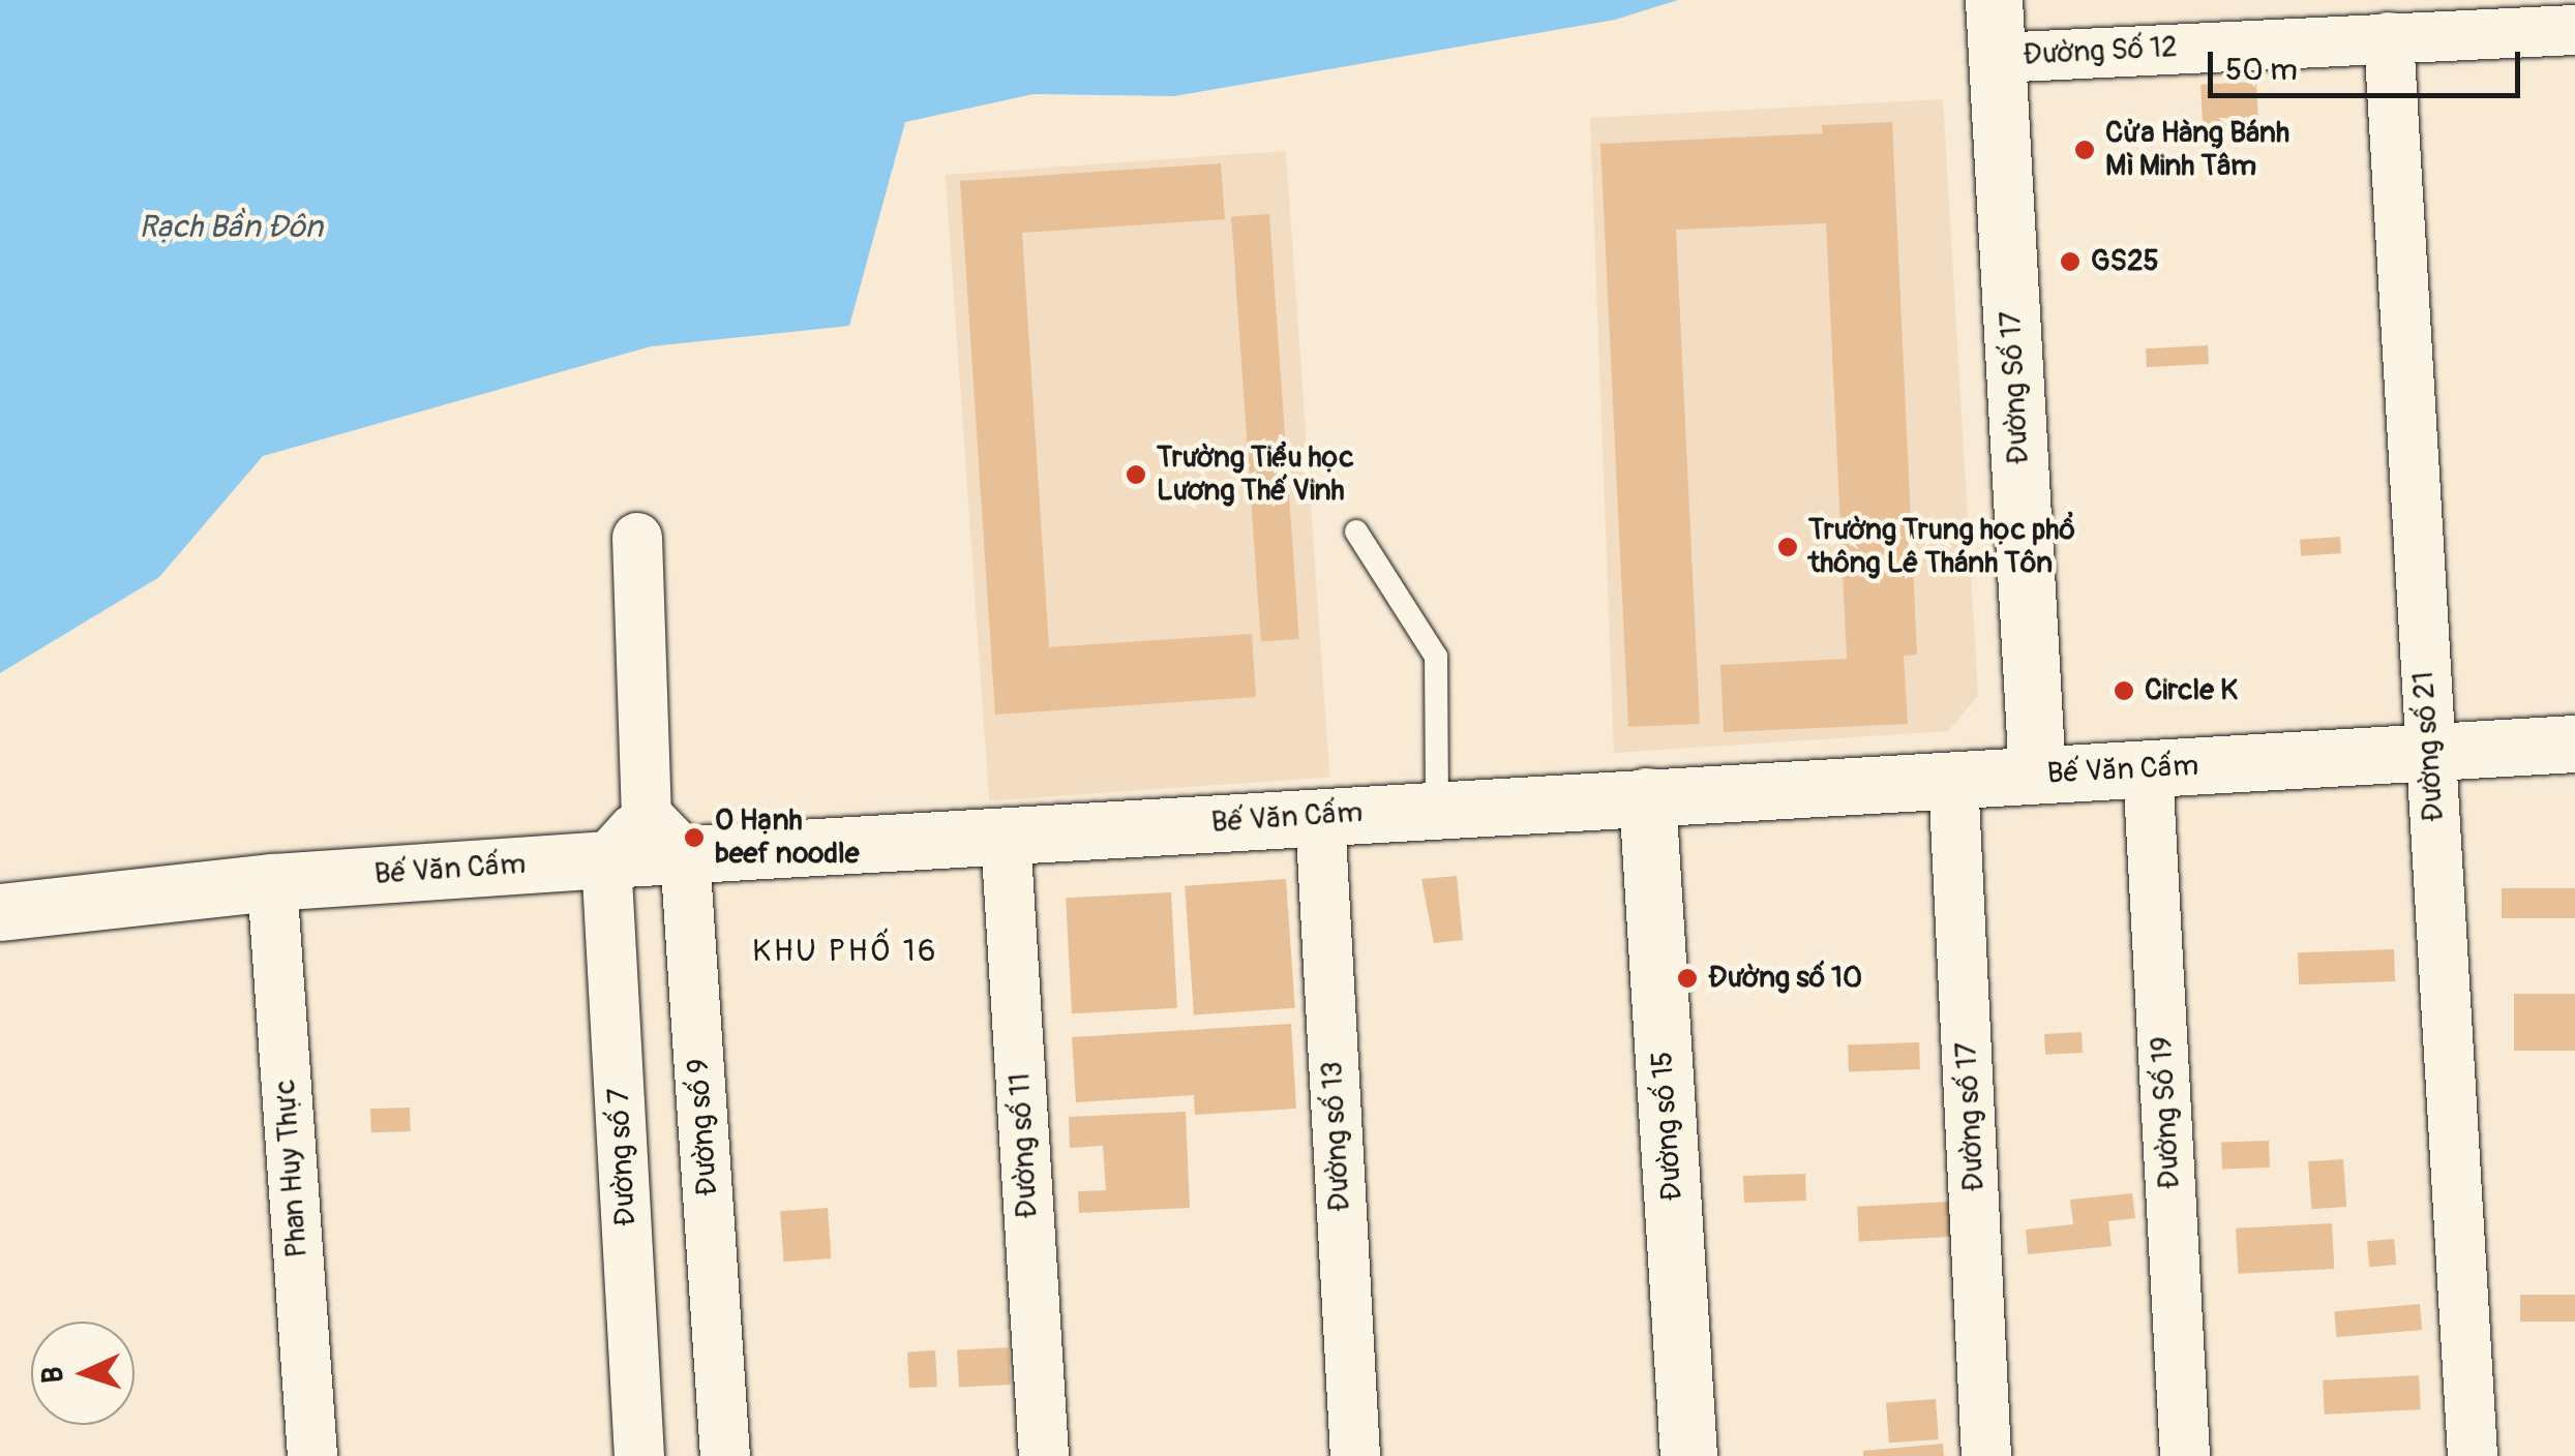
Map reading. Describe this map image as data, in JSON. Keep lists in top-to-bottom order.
{
  "streets": {
    "street": [
      "Đường Số 12",
      "Đường Số 17",
      "Đường số 21",
      "Bế Văn Cấm",
      "Đường Số 19",
      "Đường số 17",
      "Đường số 15",
      "Đường số 9",
      "Đường số 13",
      "Đường số 11",
      "Đường số 7",
      "Phan Huy Thực"
    ]
  },
  "crossings": [
    ["Đường Số 12", "Đường Số 17"],
    ["Đường Số 12", "Đường số 21"],
    ["Đường Số 17", "Bế Văn Cấm"],
    ["Đường số 21", "Bế Văn Cấm"],
    ["Bế Văn Cấm", "Đường Số 19"],
    ["Bế Văn Cấm", "Đường số 17"],
    ["Bế Văn Cấm", "Đường số 15"],
    ["Bế Văn Cấm", "Đường số 9"],
    ["Bế Văn Cấm", "Đường số 13"],
    ["Bế Văn Cấm", "Đường số 11"],
    ["Bế Văn Cấm", "Đường số 7"],
    ["Bế Văn Cấm", "Phan Huy Thực"]
  ],
  "districts": ["KHU PHỐ 16"],
  "water": ["Rạch Bần Đôn"],
  "places": [
    "Cửa Hàng Bánh Mì Minh Tâm",
    "GS25",
    "Trường Tiểu học Lương Thế Vinh",
    "Trường Trung học phổ thông Lê Thánh Tôn",
    "Circle K",
    "O Hạnh beef noodle",
    "Đường số 10"
  ],
  "scale_bar": "50 m",
  "north": "left"
}
